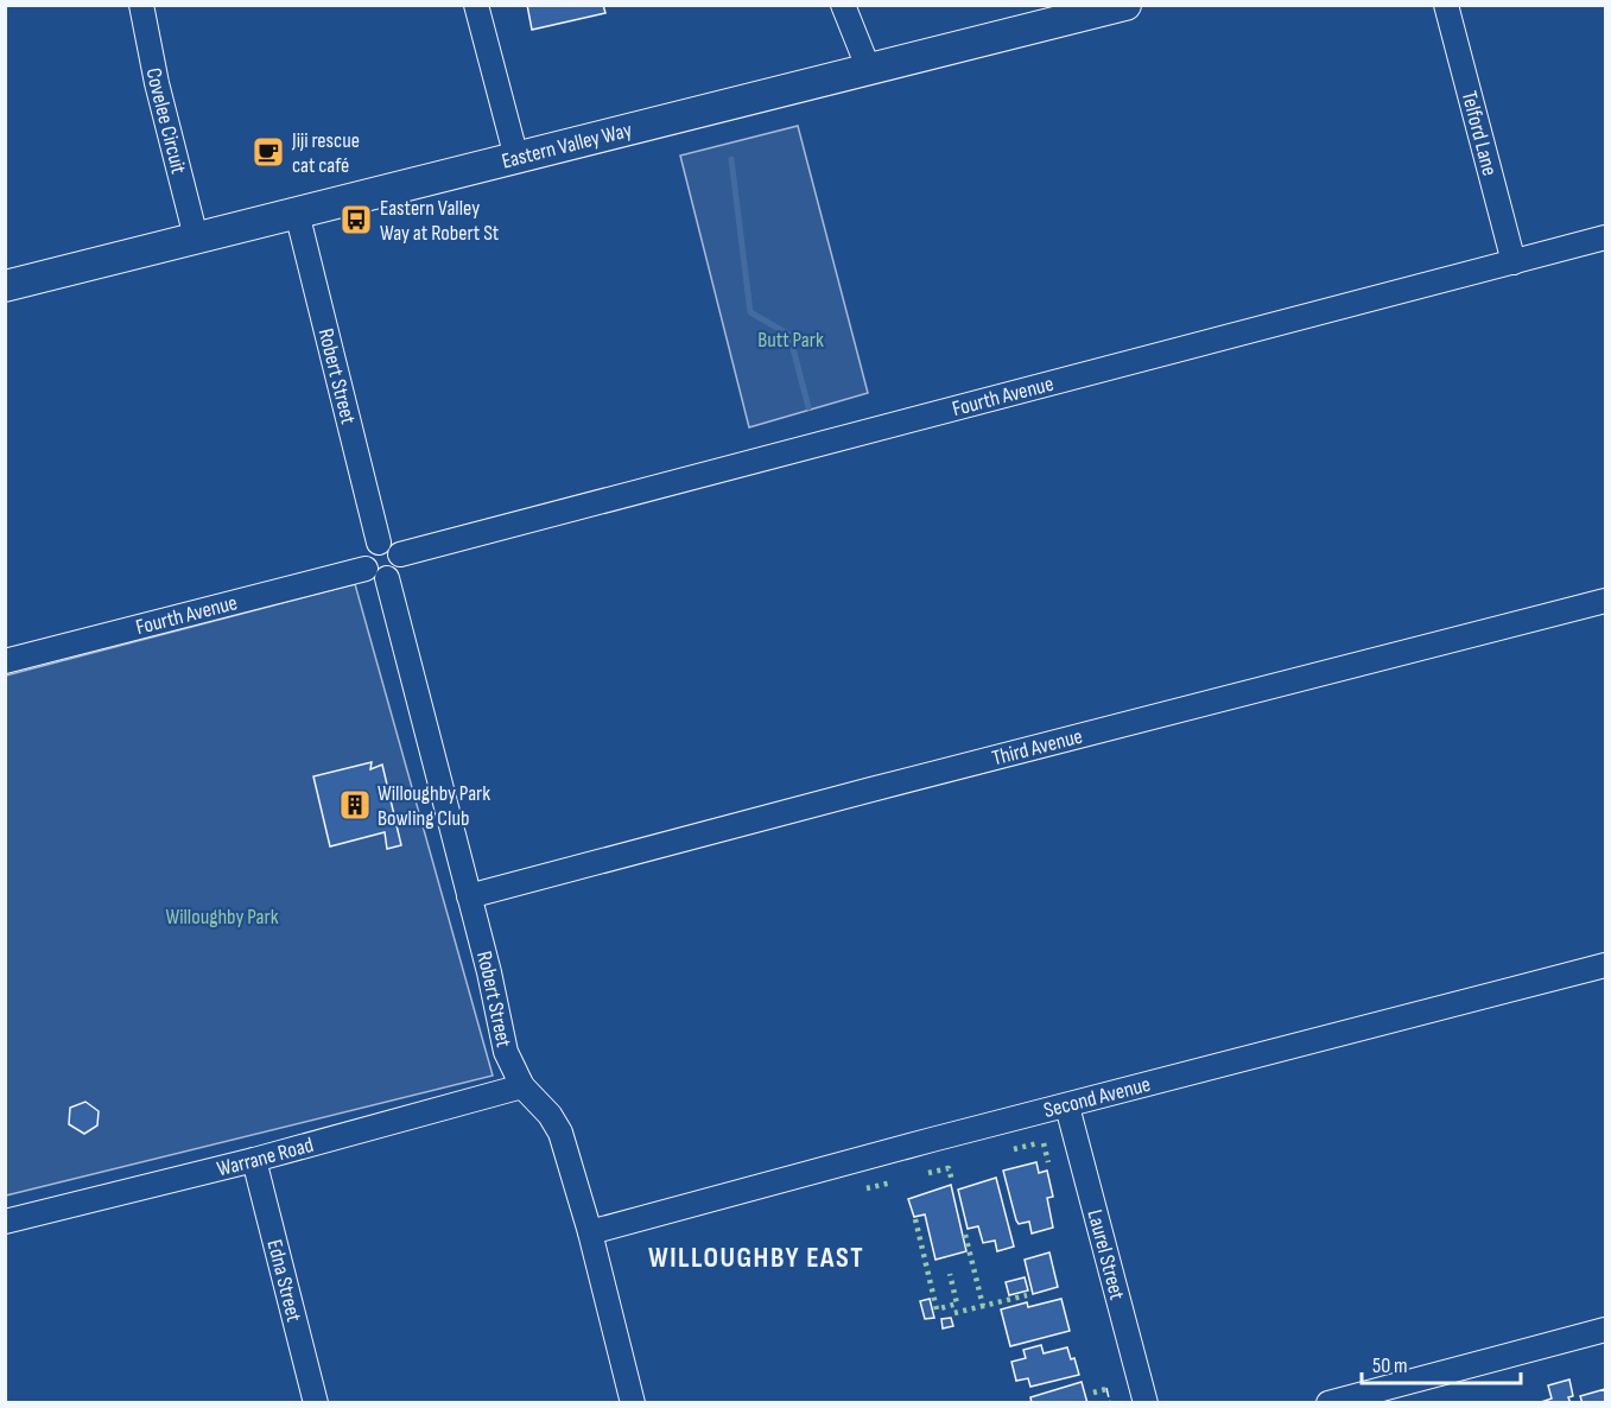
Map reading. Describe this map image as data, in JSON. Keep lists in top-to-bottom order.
{
  "streets": {
    "main road": ["Eastern Valley Way"],
    "street": [
      "Covelee Circuit",
      "Telford Lane",
      "Robert Street",
      "Fourth Avenue",
      "Third Avenue",
      "Second Avenue",
      "Warrane Road",
      "Laurel Street",
      "Edna Street"
    ]
  },
  "crossings": [
    ["Covelee Circuit", "Eastern Valley Way"],
    ["Telford Lane", "Fourth Avenue"],
    ["Eastern Valley Way", "Robert Street"],
    ["Robert Street", "Fourth Avenue"],
    ["Robert Street", "Third Avenue"],
    ["Robert Street", "Second Avenue"],
    ["Robert Street", "Warrane Road"],
    ["Second Avenue", "Laurel Street"],
    ["Warrane Road", "Edna Street"]
  ],
  "districts": ["WILLOUGHBY EAST"],
  "parks": ["Butt Park", "Willoughby Park"],
  "places": {
    "cafe": ["Jiji rescue cat café"],
    "bus stop": ["Eastern Valley Way at Robert St"],
    "building": ["Willoughby Park Bowling Club"]
  },
  "scale_bar": "50 m"
}
